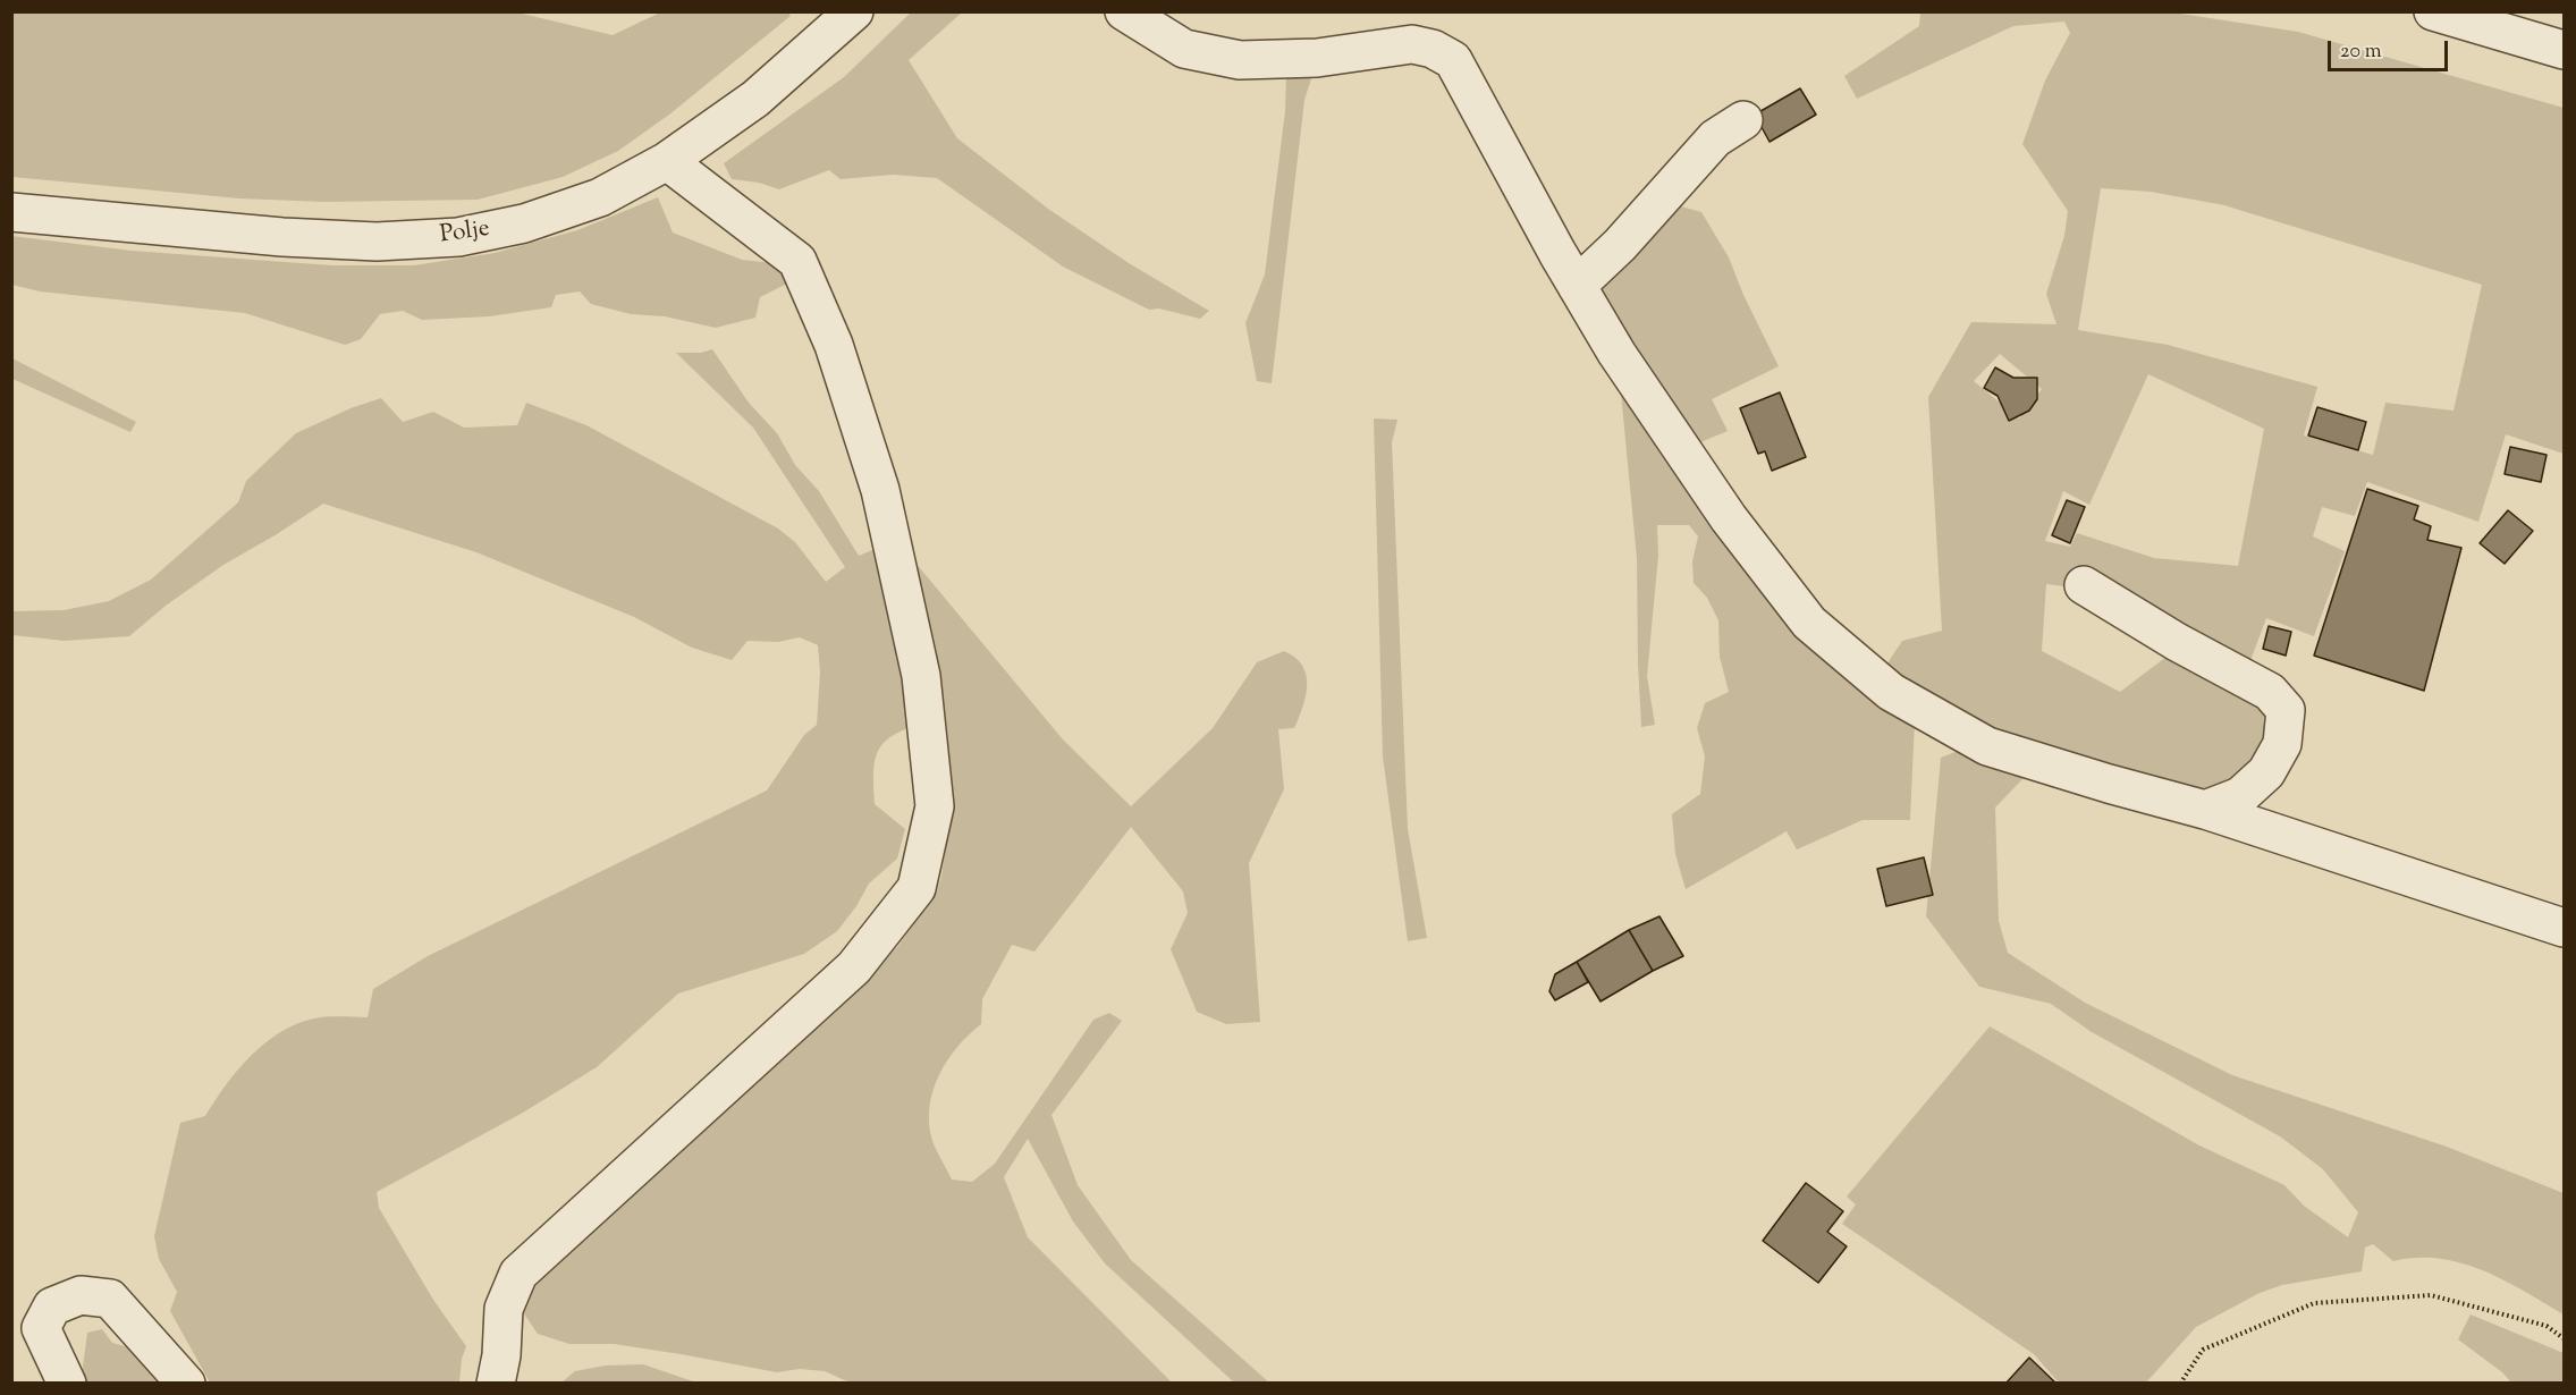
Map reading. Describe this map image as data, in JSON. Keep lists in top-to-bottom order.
{
  "streets": {
    "street": ["Polje"]
  },
  "scale_bar": "20 m"
}
